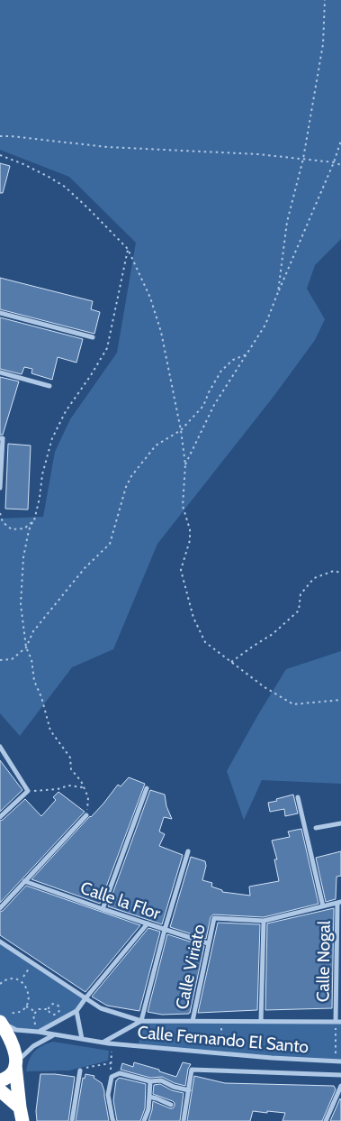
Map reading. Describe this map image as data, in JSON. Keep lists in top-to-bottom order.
{
  "streets": {
    "street": [
      "Calle la Flor",
      "Calle Nogal",
      "Calle Viriato",
      "Calle Fernando El Santo"
    ]
  },
  "crossings": [
    ["Calle la Flor", "Calle Viriato"],
    ["Calle Nogal", "Calle Fernando El Santo"],
    ["Calle Viriato", "Calle Fernando El Santo"]
  ]
}
